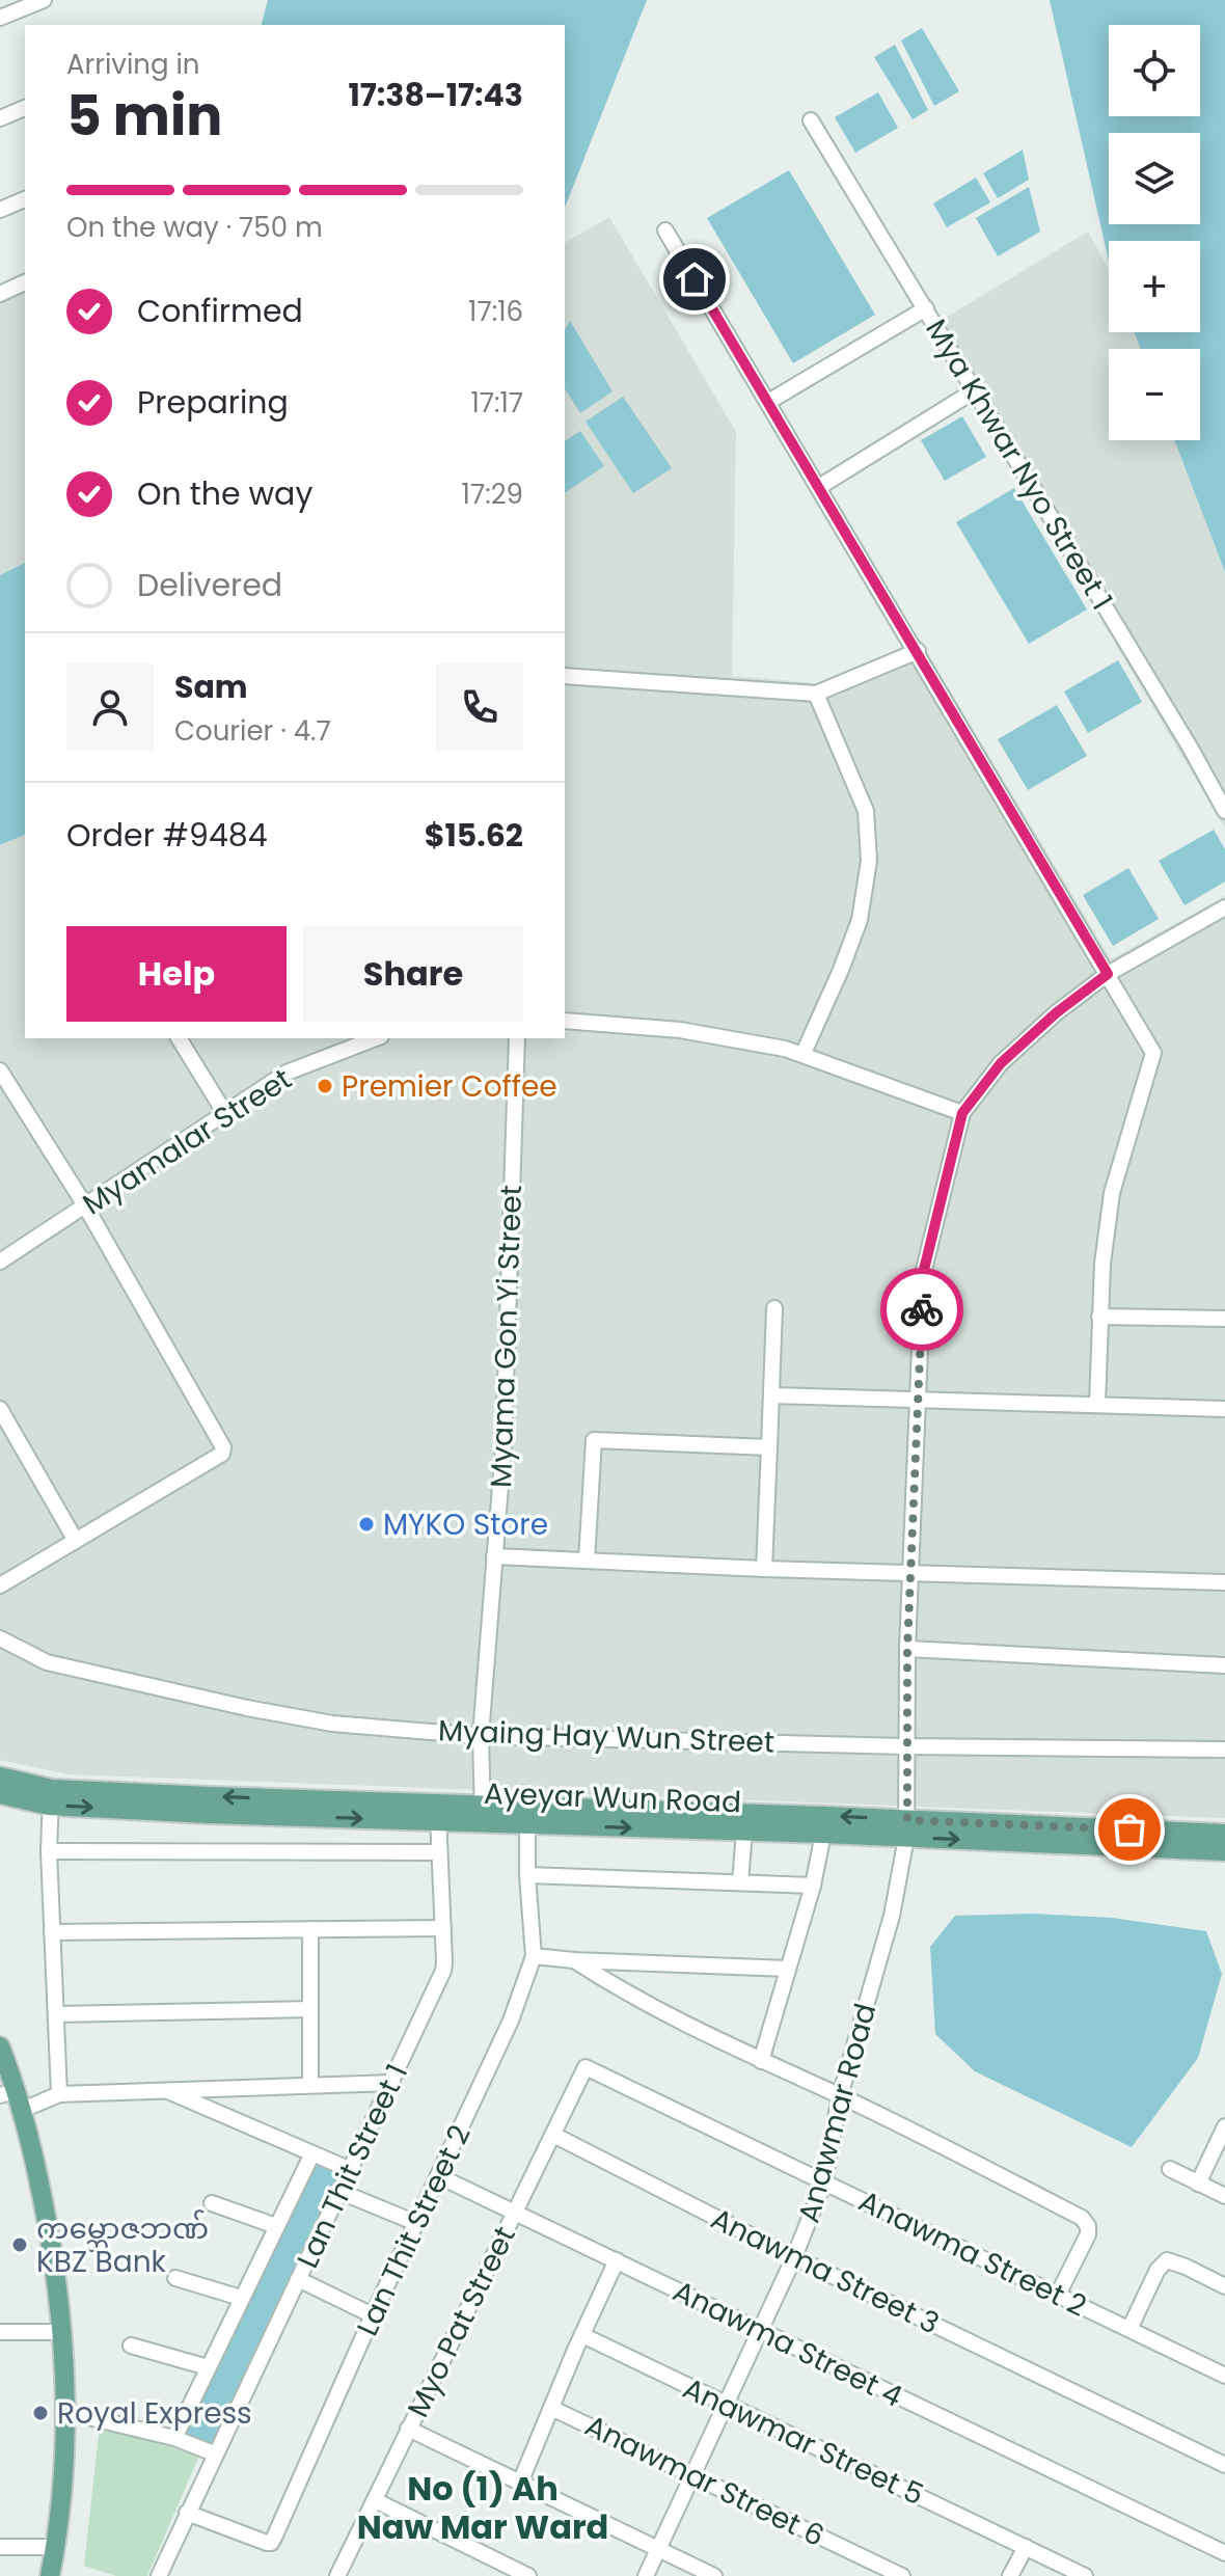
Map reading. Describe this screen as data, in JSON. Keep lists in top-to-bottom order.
{
  "streets": {
    "main road": ["Ayeyar Wun Road"],
    "street": [
      "Mya Khwar Nyo Street 1",
      "Myamalar Street",
      "Myama Gon Yi Street",
      "Myaing Hay Wun Street",
      "Anawmar Road",
      "Lan Thit Street 1",
      "Lan Thit Street 2",
      "Anawma Street 2",
      "Anawma Street 3",
      "Myo Pat Street",
      "Anawma Street 4",
      "Anawmar Street 5",
      "Anawmar Street 6"
    ]
  },
  "crossings": [
    ["Myama Gon Yi Street", "Myaing Hay Wun Street"],
    ["Myama Gon Yi Street", "Ayeyar Wun Road"],
    ["Myaing Hay Wun Street", "Anawmar Road"],
    ["Ayeyar Wun Road", "Anawmar Road"],
    ["Ayeyar Wun Road", "Lan Thit Street 1"],
    ["Ayeyar Wun Road", "Lan Thit Street 2"],
    ["Anawmar Road", "Anawma Street 2"],
    ["Anawmar Road", "Anawma Street 3"],
    ["Anawmar Road", "Anawma Street 4"],
    ["Anawmar Road", "Anawmar Street 5"],
    ["Anawmar Road", "Anawmar Street 6"],
    ["Lan Thit Street 1", "Lan Thit Street 2"],
    ["Lan Thit Street 2", "Anawma Street 4"],
    ["Anawma Street 2", "Myo Pat Street"],
    ["Anawma Street 3", "Myo Pat Street"],
    ["Myo Pat Street", "Anawma Street 4"]
  ],
  "districts": ["No (1) Ah Naw Mar Ward"],
  "places": [
    "Premier Coffee",
    "MYKO Store",
    "ကမ္ဘောဇဘဏ် KBZ Bank",
    "Royal Express"
  ],
  "page": {
    "map_buttons": ["+", "−"],
    "heading": ["5 min", "Arriving in", "17:38–17:43"],
    "panel": [
      "Sam",
      "Courier · 4.7",
      "Order #9484",
      "$15.62"
    ],
    "bar": "On the way · 750 m",
    "list": [
      ["Confirmed", "17:16"],
      ["Preparing", "17:17"],
      ["On the way", "17:29"],
      "Delivered"
    ],
    "buttons": ["Help", "Share"]
  }
}
